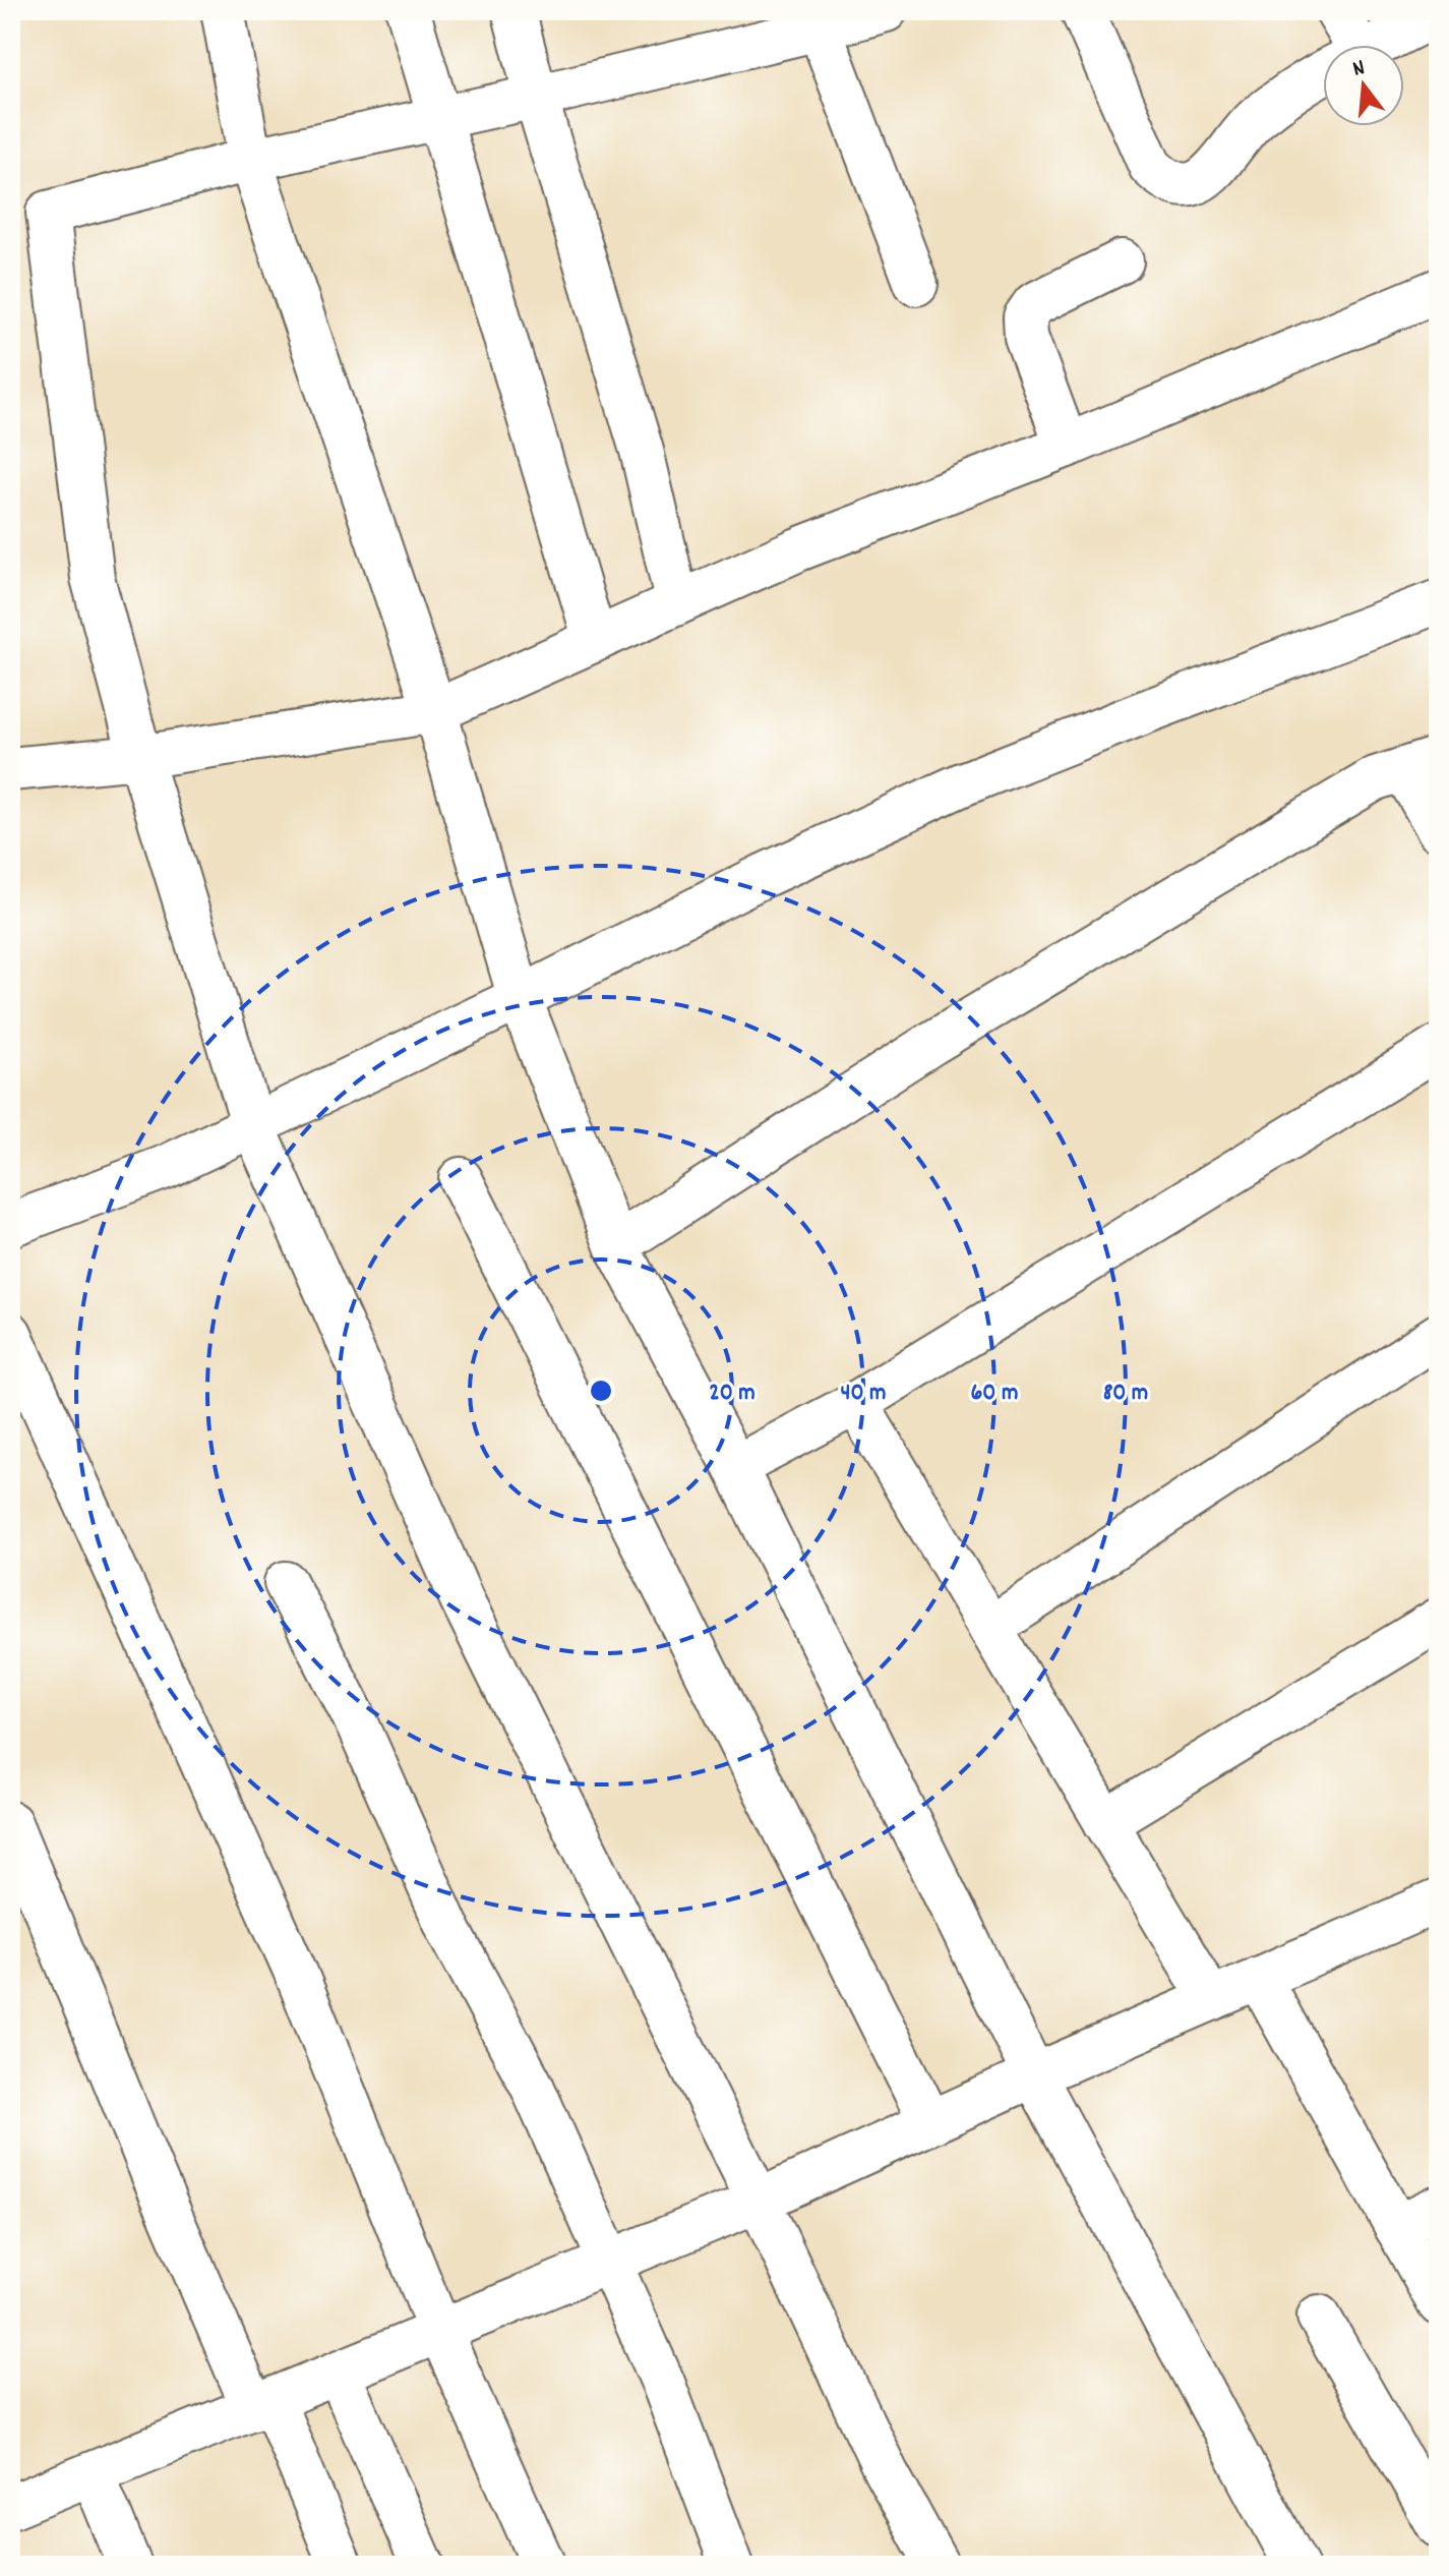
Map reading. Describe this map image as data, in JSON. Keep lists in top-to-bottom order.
{
  "north": "top",
  "rings": [
    "20 m",
    "40 m",
    "60 m",
    "80 m"
  ]
}
